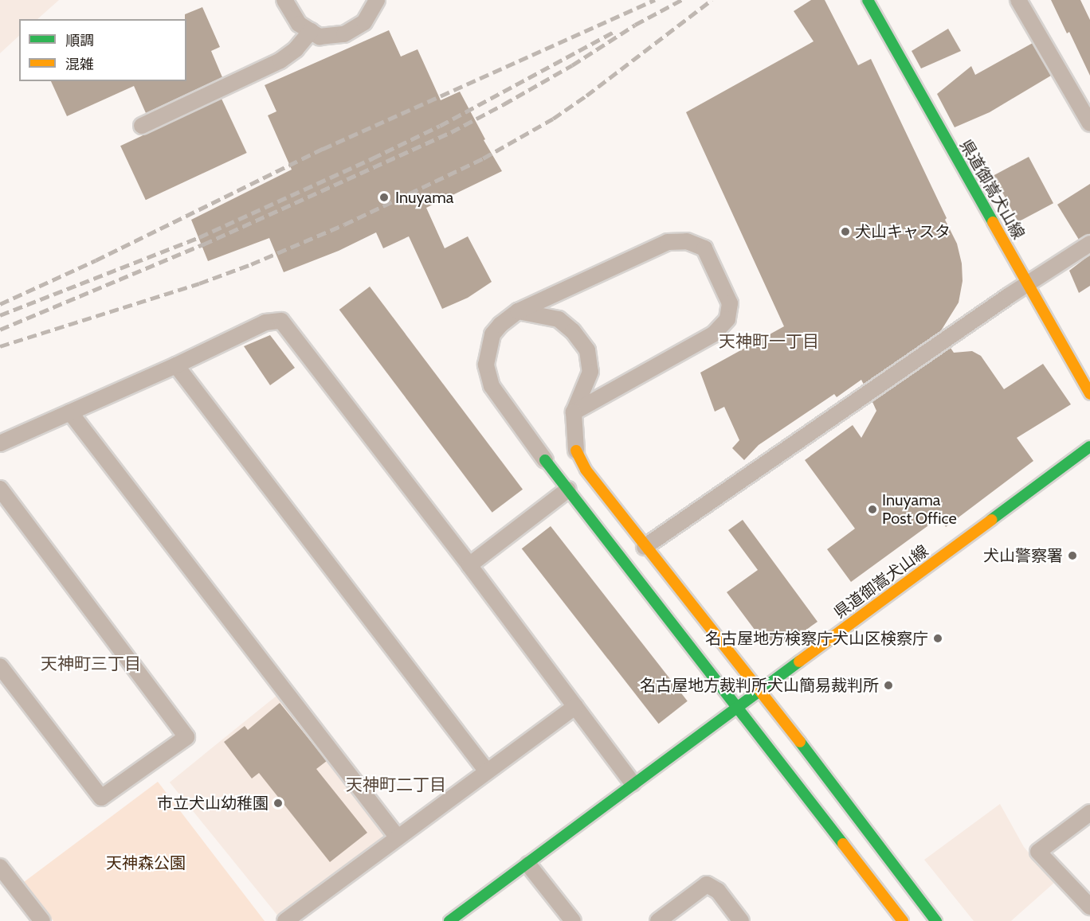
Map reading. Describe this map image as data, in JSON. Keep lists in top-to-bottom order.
{
  "streets": {
    "main road": ["県道御嵩犬山線"]
  },
  "districts": ["天神町一丁目", "天神町三丁目", "天神町二丁目"],
  "parks": ["天神森公園"],
  "places": [
    "Inuyama",
    "犬山キャスタ",
    "Inuyama Post Office",
    "犬山警察署",
    "名古屋地方検察庁犬山区検察庁",
    "名古屋地方裁判所犬山簡易裁判所",
    "市立犬山幼稚園"
  ],
  "legend": ["順調", "混雑"]
}
